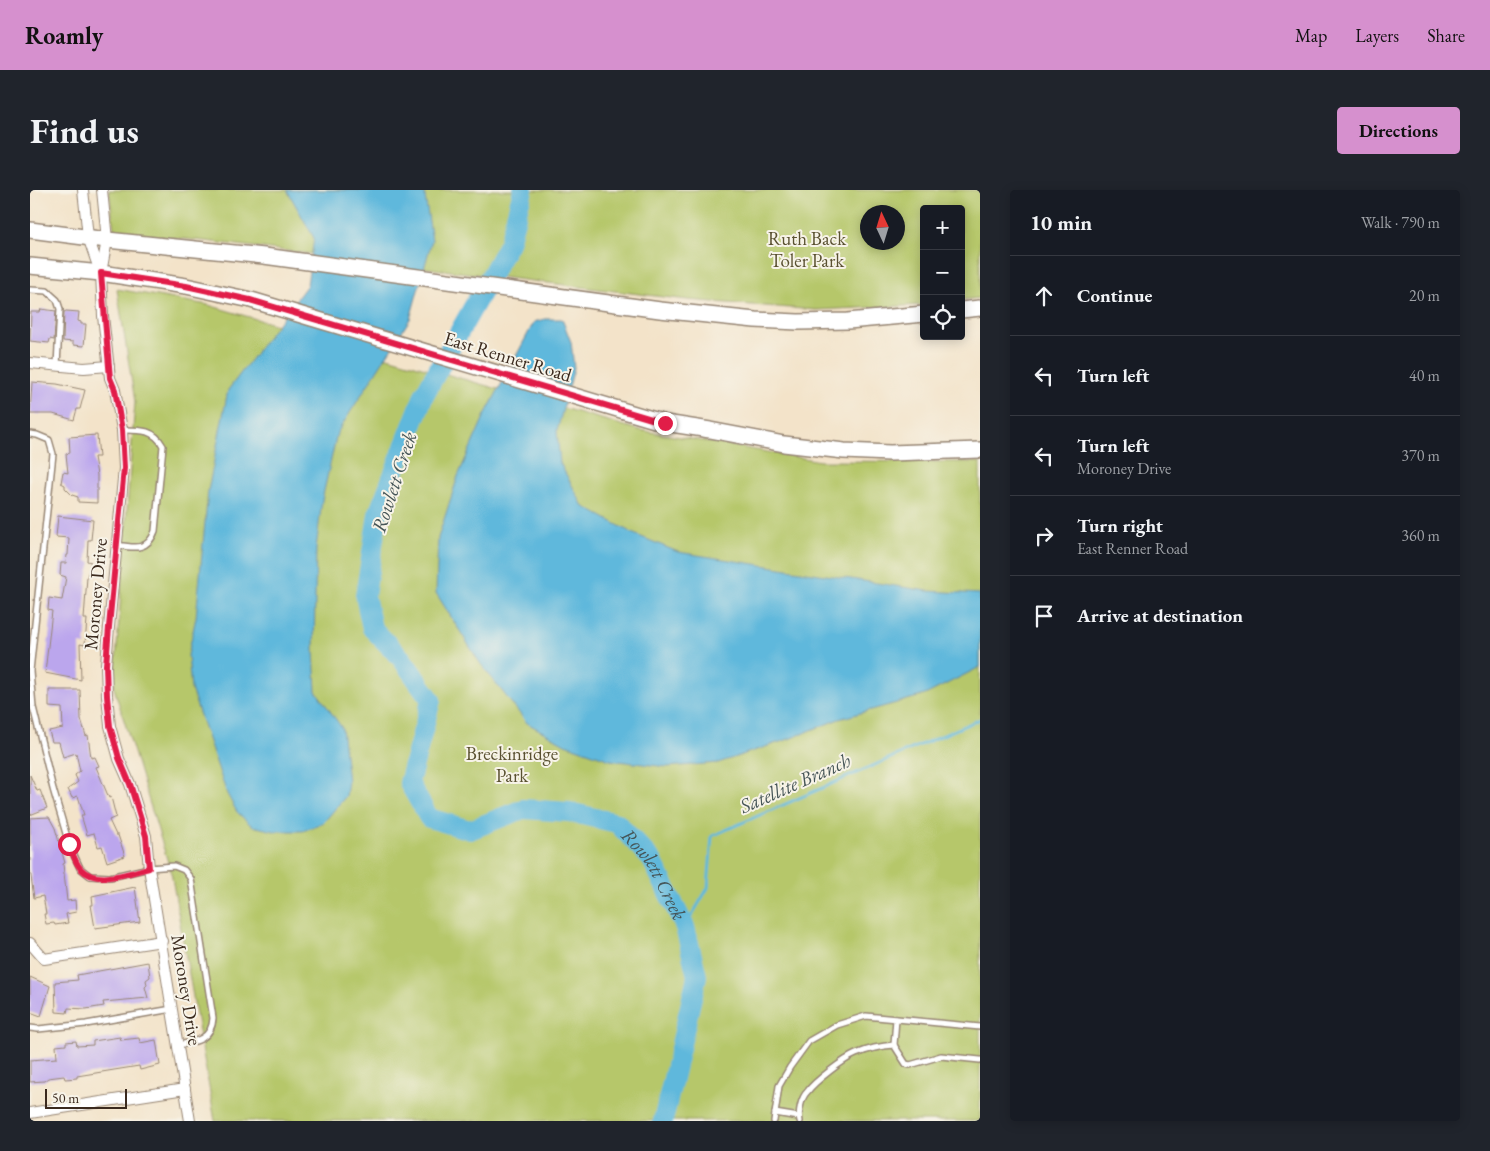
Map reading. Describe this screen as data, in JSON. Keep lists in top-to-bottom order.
{
  "streets": {
    "main road": ["East Renner Road"],
    "street": ["Moroney Drive"]
  },
  "crossings": [
    ["East Renner Road", "Moroney Drive"]
  ],
  "water": ["Rowlett Creek", "Satellite Branch"],
  "parks": ["Ruth Back Toler Park", "Breckinridge Park"],
  "scale_bar": "50 m",
  "north": "top",
  "page": {
    "header": "Roamly",
    "nav": ["Map", "Layers", "Share"],
    "buttons": "Directions",
    "title": "Find us",
    "heading": ["10 min", "Walk · 790 m"],
    "map_buttons": ["+", "−"],
    "list": [
      ["Continue", "20 m"],
      ["Turn left", "40 m"],
      ["Turn left", "Moroney Drive", "370 m"],
      ["Turn right", "East Renner Road", "360 m"],
      "Arrive at destination"
    ],
    "scale": "50 m"
  }
}
